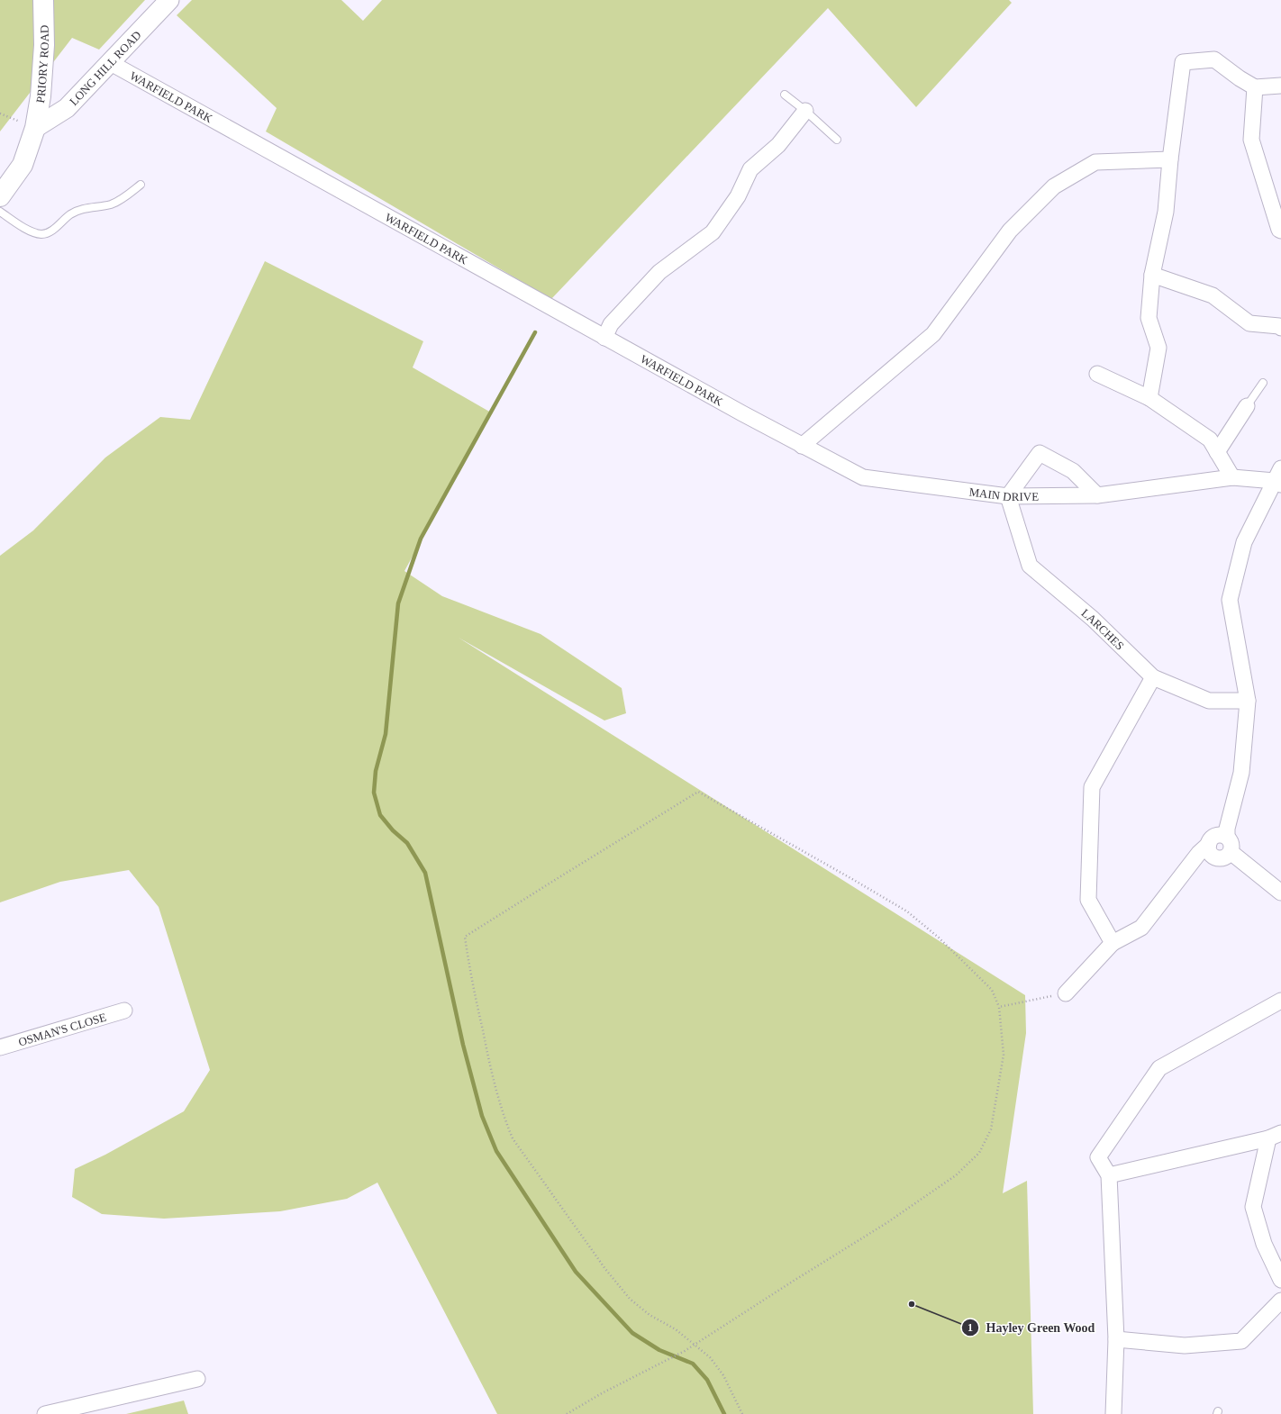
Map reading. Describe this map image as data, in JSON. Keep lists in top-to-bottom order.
{
  "streets": {
    "main road": ["PRIORY ROAD"],
    "street": [
      "LONG HILL ROAD",
      "WARFIELD PARK",
      "MAIN DRIVE",
      "LARCHES",
      "OSMAN'S CLOSE"
    ]
  },
  "crossings": [
    ["PRIORY ROAD", "LONG HILL ROAD"],
    ["LONG HILL ROAD", "WARFIELD PARK"],
    ["WARFIELD PARK", "MAIN DRIVE"],
    ["MAIN DRIVE", "LARCHES"]
  ],
  "places": ["Hayley Green Wood"]
}
